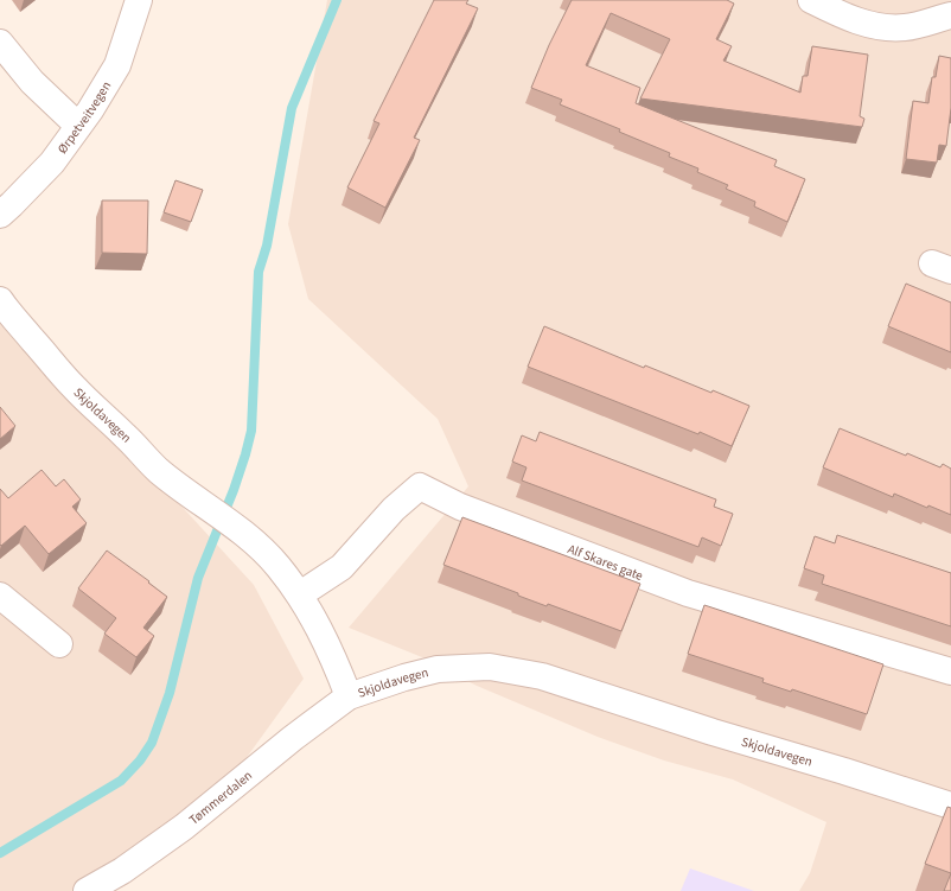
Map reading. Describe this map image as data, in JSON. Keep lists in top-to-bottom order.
{
  "streets": {
    "street": [
      "Ørpetveitvegen",
      "Skjoldavegen",
      "Alf Skares gate",
      "Tømmerdalen"
    ]
  },
  "crossings": [
    ["Skjoldavegen", "Alf Skares gate"],
    ["Skjoldavegen", "Tømmerdalen"]
  ]
}
